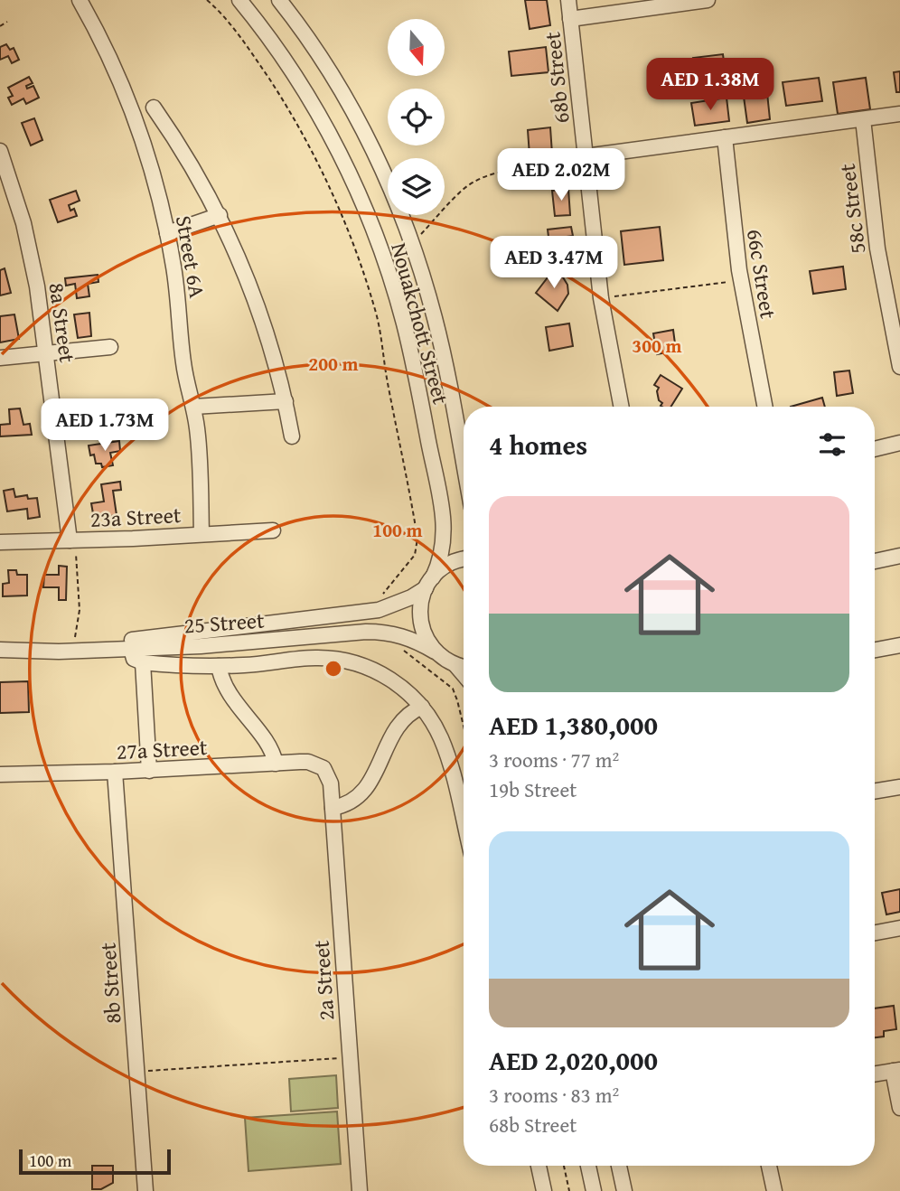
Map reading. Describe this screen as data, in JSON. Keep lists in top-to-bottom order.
{
  "streets": {
    "street": [
      "68b Street",
      "58c Street",
      "Street 6A",
      "66c Street",
      "8a Street",
      "Nouakchott Street",
      "23a Street",
      "25 Street",
      "27a Street",
      "2a Street",
      "8b Street"
    ]
  },
  "crossings": [
    ["Street 6A", "23a Street"],
    ["8a Street", "23a Street"],
    ["Nouakchott Street", "25 Street"],
    ["27a Street", "2a Street"],
    ["27a Street", "8b Street"]
  ],
  "scale_bar": "100 m",
  "north": "bottom",
  "page": {
    "price": [
      "AED 1.38M",
      "AED 2.02M",
      "AED 3.47M",
      "AED 1.73M"
    ],
    "heading": "4 homes",
    "list": [
      {
        "name": "AED 1,380,000",
        "note": "3 rooms · 77 m² · 19b Street"
      },
      {
        "name": "AED 2,020,000",
        "note": "3 rooms · 83 m² · 68b Street"
      }
    ],
    "scale": "100 m"
  },
  "rings": ["300 m", "200 m", "100 m"]
}
